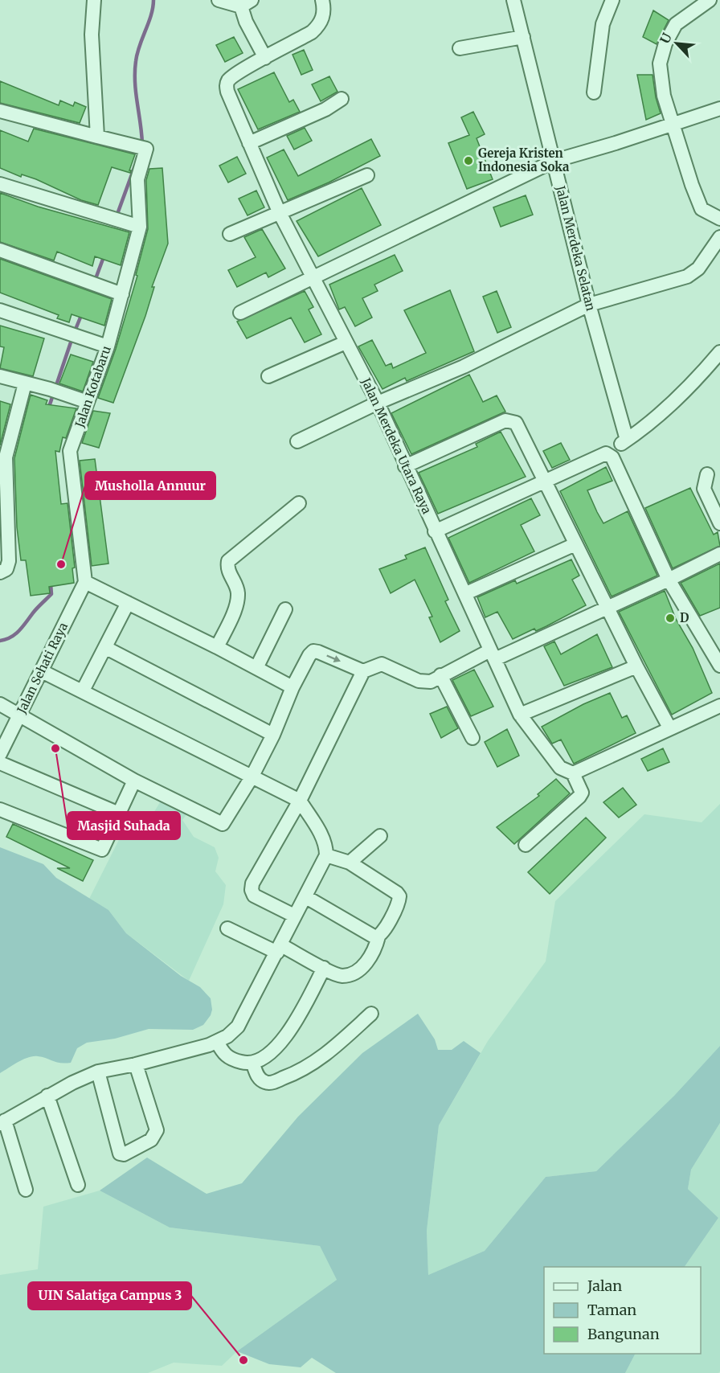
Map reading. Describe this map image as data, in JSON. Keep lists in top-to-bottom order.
{
  "streets": {
    "street": [
      "Jalan Merdeka Selatan",
      "Jalan Kotabaru",
      "Jalan Merdeka Utara Raya",
      "Jalan Sehati Raya"
    ]
  },
  "crossings": [
    ["Jalan Kotabaru", "Jalan Sehati Raya"]
  ],
  "places": [
    "Gereja Kristen Indonesia Soka",
    "Musholla Annuur",
    "D",
    "Masjid Suhada",
    "UIN Salatiga Campus 3"
  ],
  "legend": ["Jalan", "Taman", "Bangunan"],
  "north": "top left"
}
